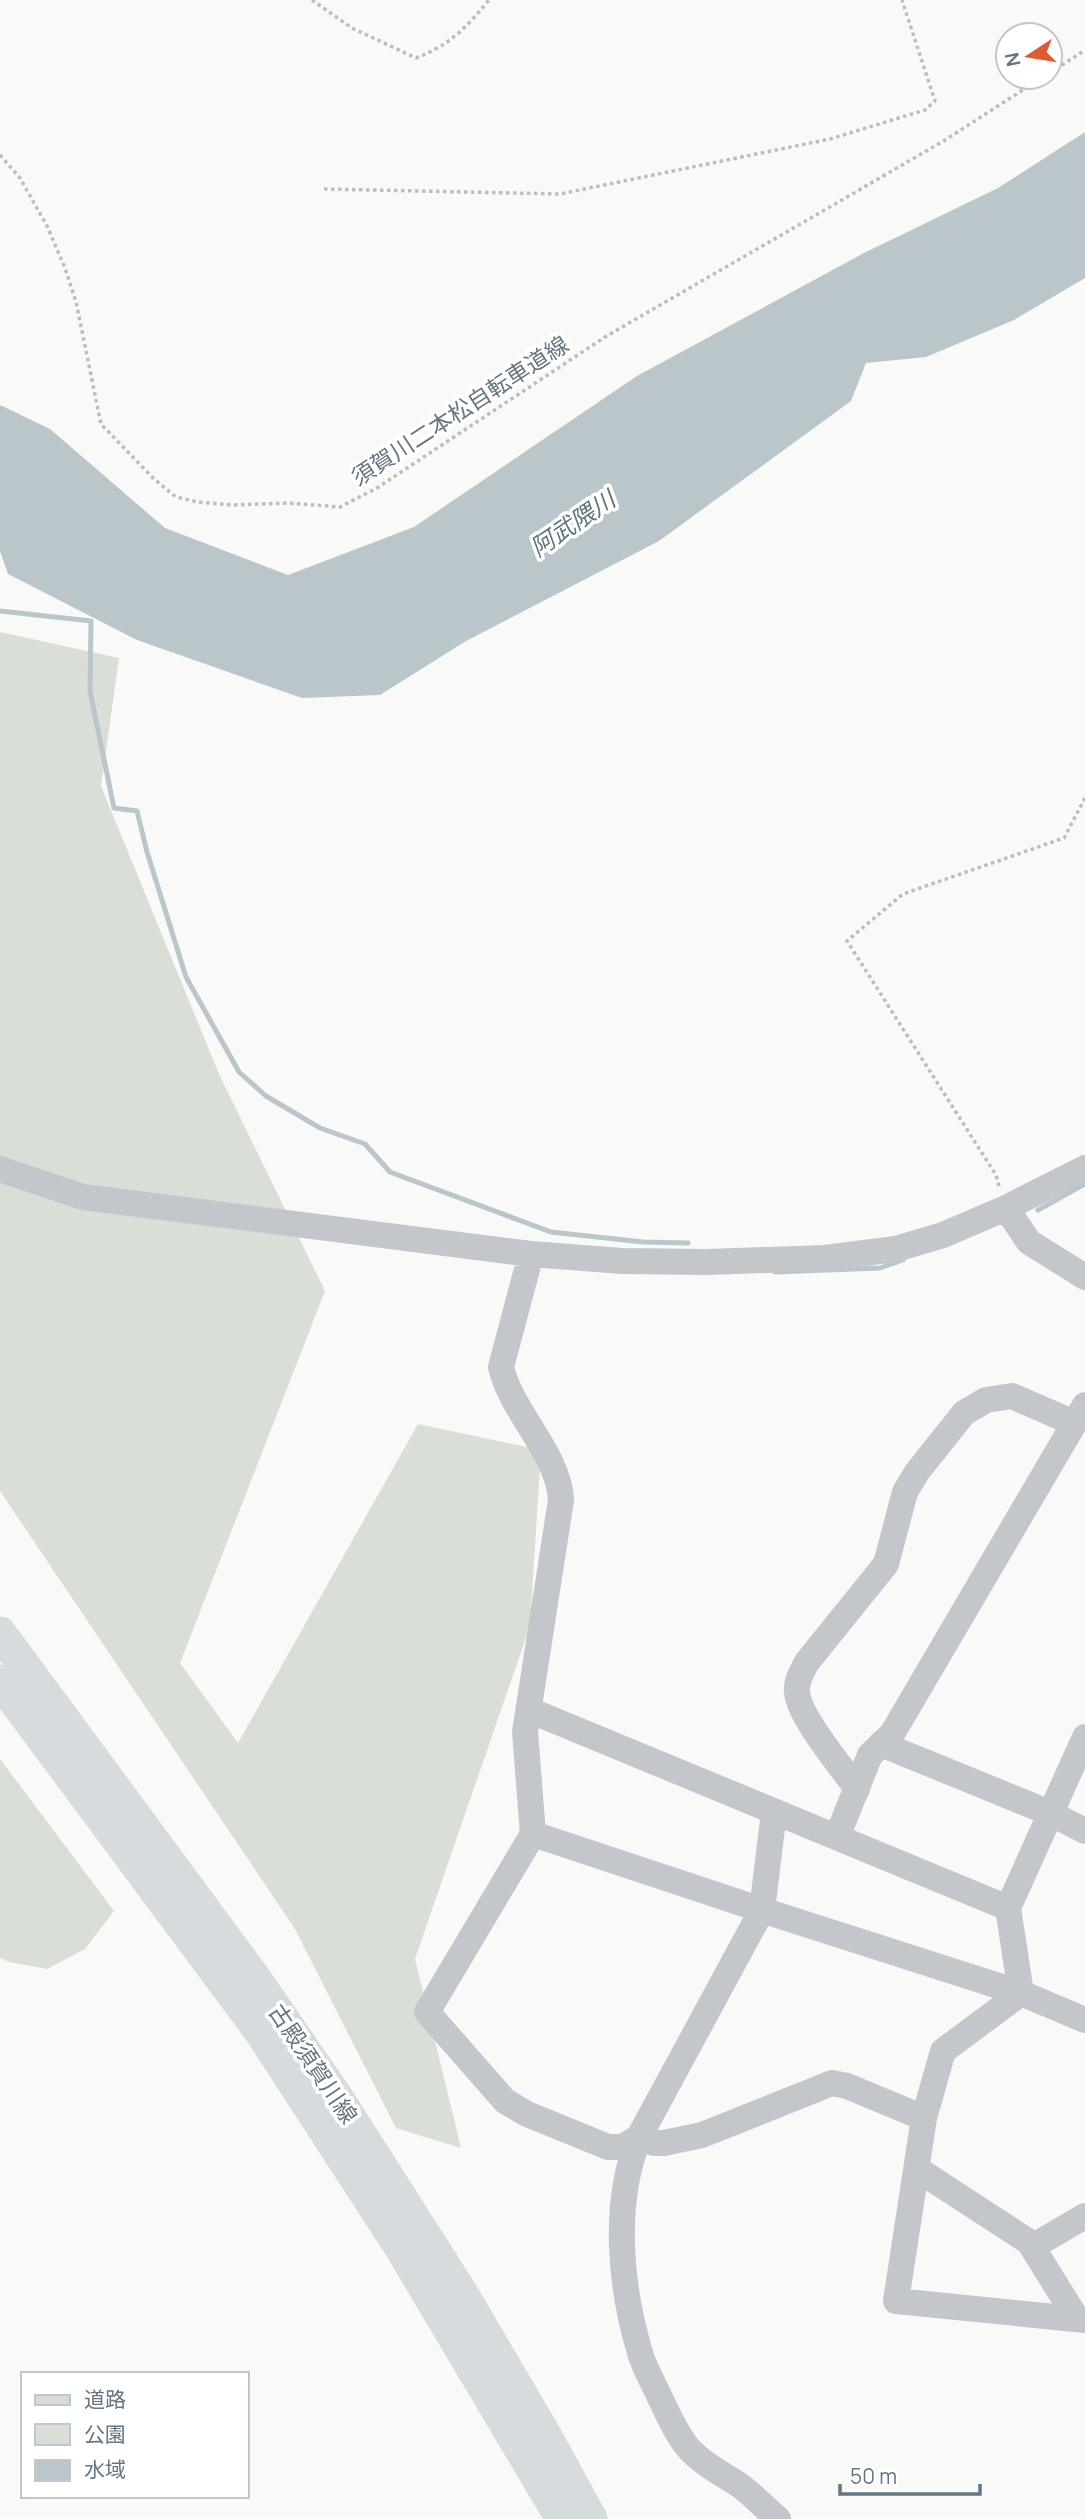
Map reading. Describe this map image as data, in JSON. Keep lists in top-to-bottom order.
{
  "streets": {
    "main road": ["古殿須賀川線"],
    "path": ["須賀川二本松自転車道線"]
  },
  "water": ["阿武隈川"],
  "legend": ["道路", "公園", "水域"],
  "scale_bar": "50 m",
  "north": "left"
}
